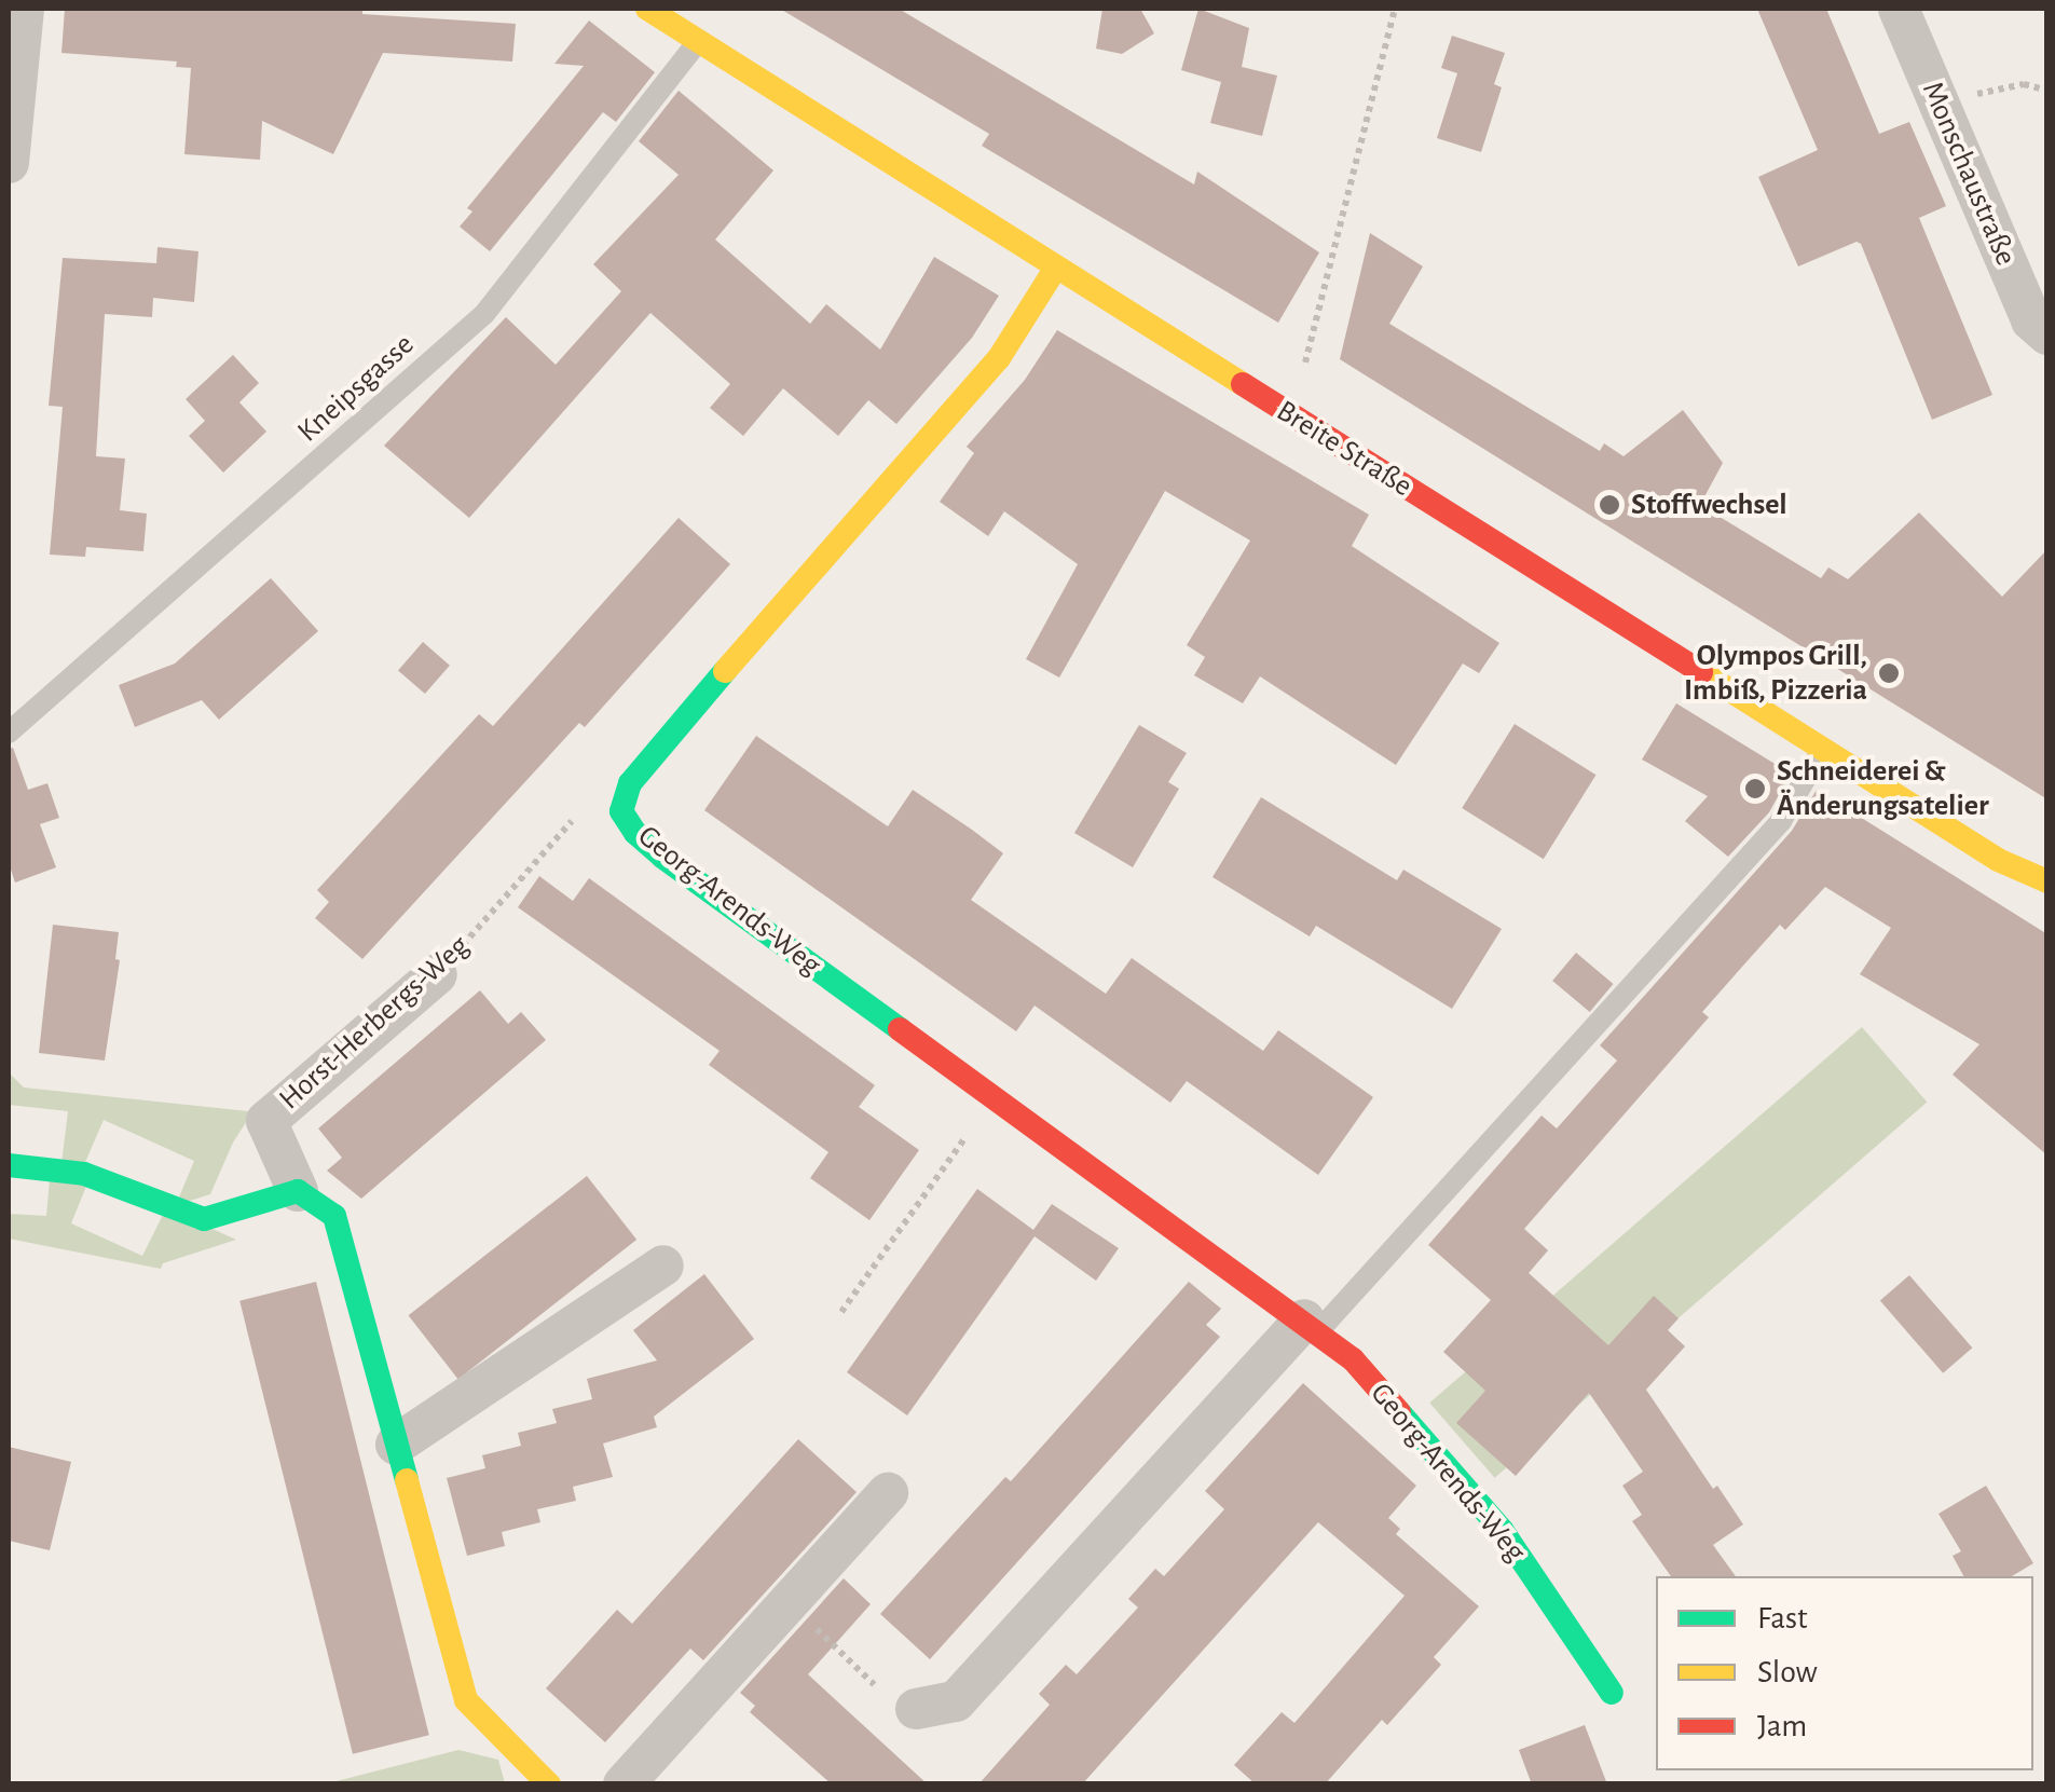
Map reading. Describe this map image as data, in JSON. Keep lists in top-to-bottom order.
{
  "streets": {
    "street": [
      "Monschaustraße",
      "Breite Straße",
      "Georg-Arends-Weg",
      "Horst-Herbergs-Weg"
    ],
    "lane": ["Kneipsgasse"]
  },
  "crossings": [
    ["Kneipsgasse", "Breite Straße"],
    ["Breite Straße", "Georg-Arends-Weg"],
    ["Georg-Arends-Weg", "Horst-Herbergs-Weg"]
  ],
  "places": ["Stoffwechsel", "Olympos Grill, Imbiß, Pizzeria", "Schneiderei & Änderungsatelier"],
  "legend": ["Fast", "Slow", "Jam"]
}
